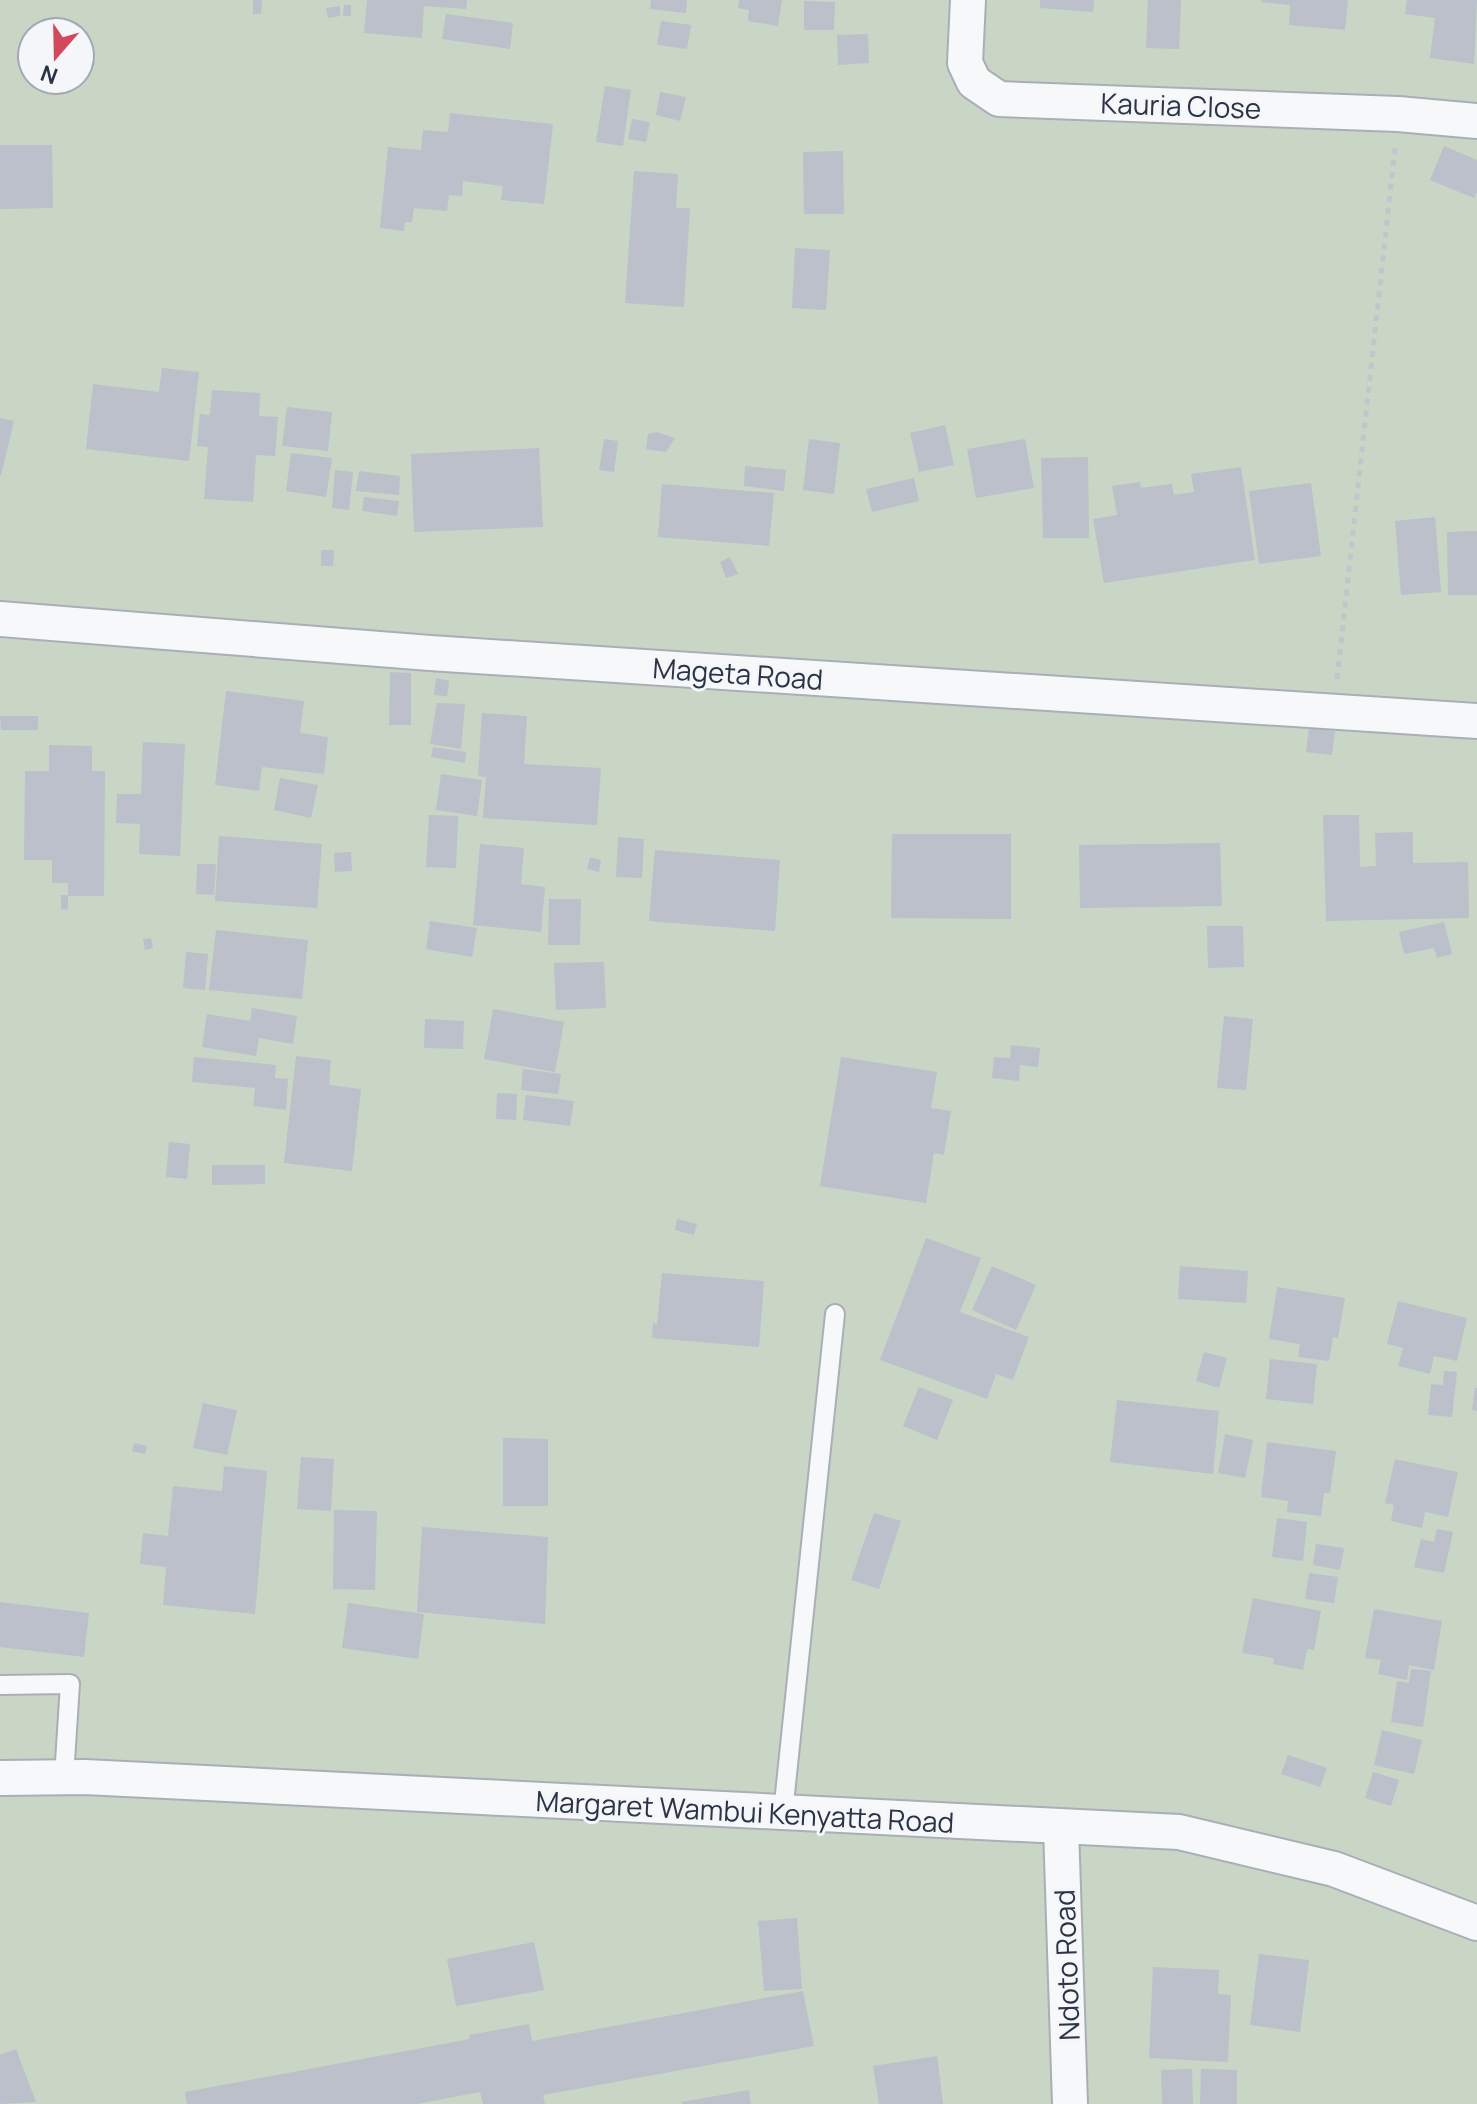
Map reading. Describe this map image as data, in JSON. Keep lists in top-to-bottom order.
{
  "streets": {
    "street": [
      "Kauria Close",
      "Mageta Road",
      "Margaret Wambui Kenyatta Road",
      "Ndoto Road"
    ]
  },
  "crossings": [
    ["Margaret Wambui Kenyatta Road", "Ndoto Road"]
  ],
  "north": "bottom"
}
